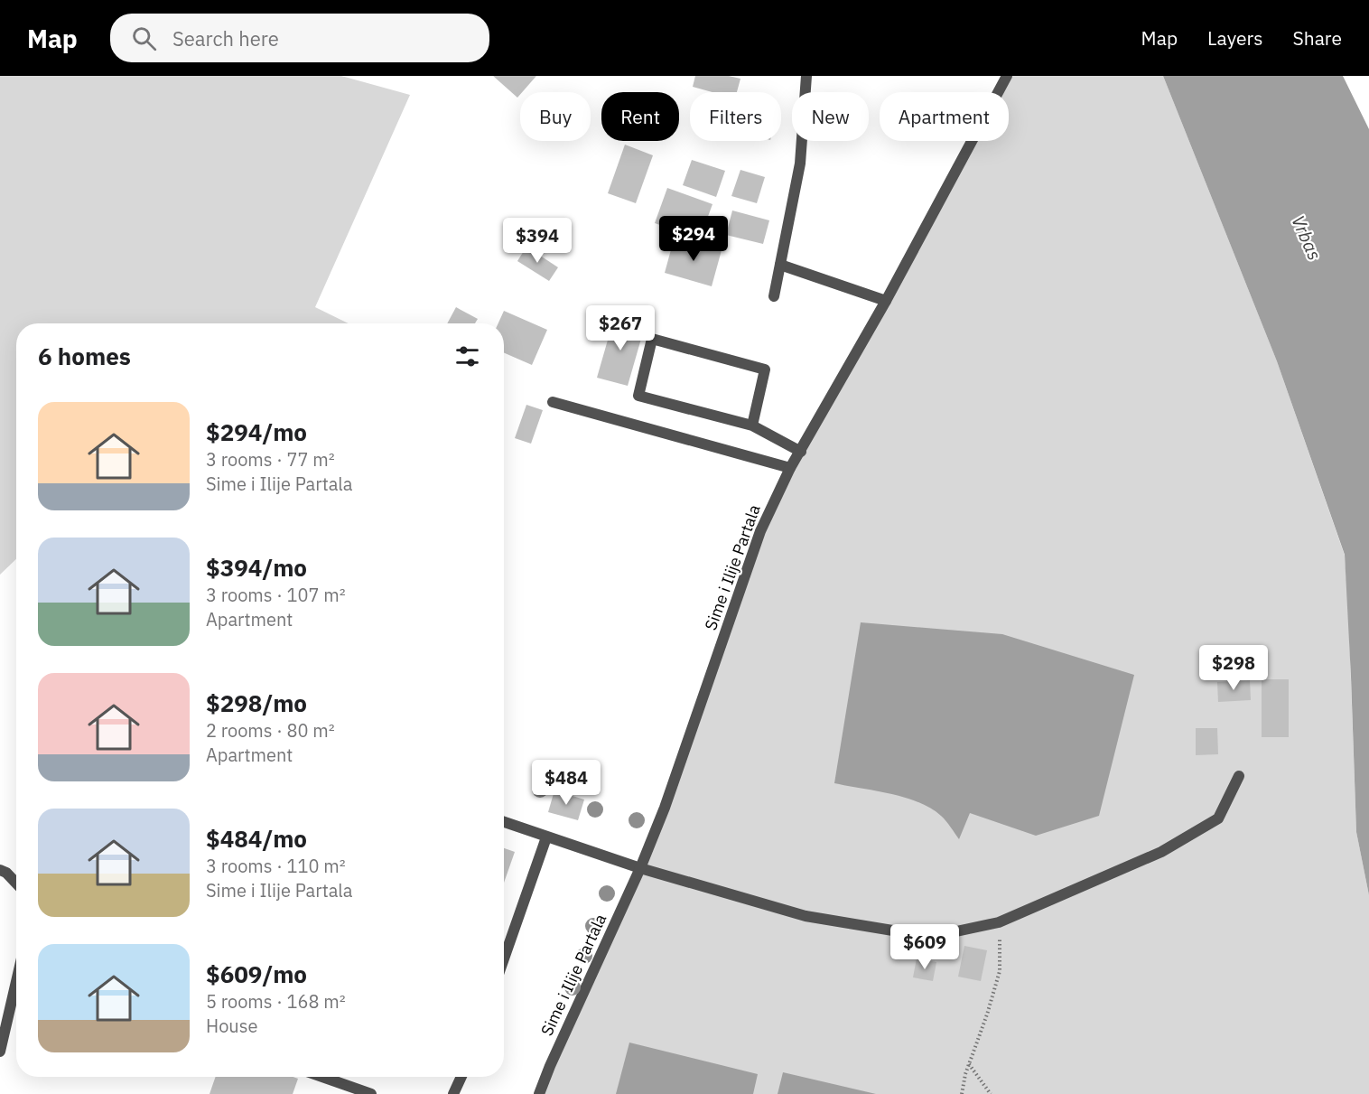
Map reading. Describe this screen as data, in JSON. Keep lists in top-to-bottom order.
{
  "streets": {
    "street": ["Sime i Ilije Partala"]
  },
  "water": ["Vrbas"],
  "page": {
    "header": "Map",
    "search": "Search here",
    "nav": ["Map", "Layers", "Share"],
    "chip": [
      "Buy",
      "Rent",
      "Filters",
      "New",
      "Apartment"
    ],
    "price": [
      "$294",
      "$394",
      "$267",
      "$298",
      "$484",
      "$609"
    ],
    "heading": "6 homes",
    "list": [
      {
        "name": "$294/mo",
        "note": "3 rooms · 77 m² · Sime i Ilije Partala"
      },
      {
        "name": "$394/mo",
        "note": "3 rooms · 107 m² · Apartment"
      },
      {
        "name": "$298/mo",
        "note": "2 rooms · 80 m² · Apartment"
      },
      {
        "name": "$484/mo",
        "note": "3 rooms · 110 m² · Sime i Ilije Partala"
      },
      {
        "name": "$609/mo",
        "note": "5 rooms · 168 m² · House"
      }
    ]
  }
}
